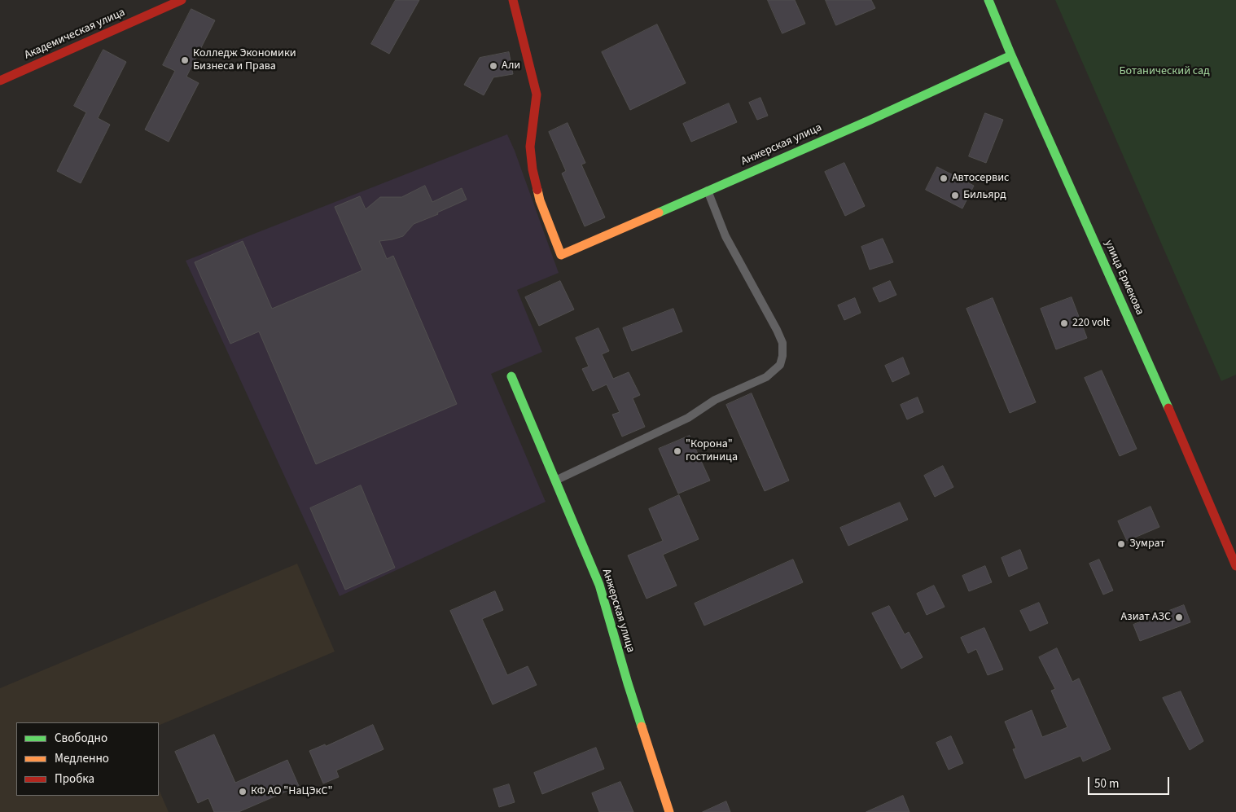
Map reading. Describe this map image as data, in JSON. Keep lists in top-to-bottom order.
{
  "streets": {
    "street": ["Академическая улица", "Анжерская улица", "улица Ермекова"]
  },
  "crossings": [
    ["Анжерская улица", "улица Ермекова"]
  ],
  "parks": ["Ботанический сад"],
  "places": [
    "Колледж Экономики Бизнеса и Права",
    "Али",
    "Автосервис",
    "Бильярд",
    "220 volt",
    "\"Корона\" гостиница",
    "Зумрат",
    "Азиат АЗС",
    "КФ АО \"НаЦЭкС\""
  ],
  "legend": ["Свободно", "Медленно", "Пробка"],
  "scale_bar": "50 m"
}
